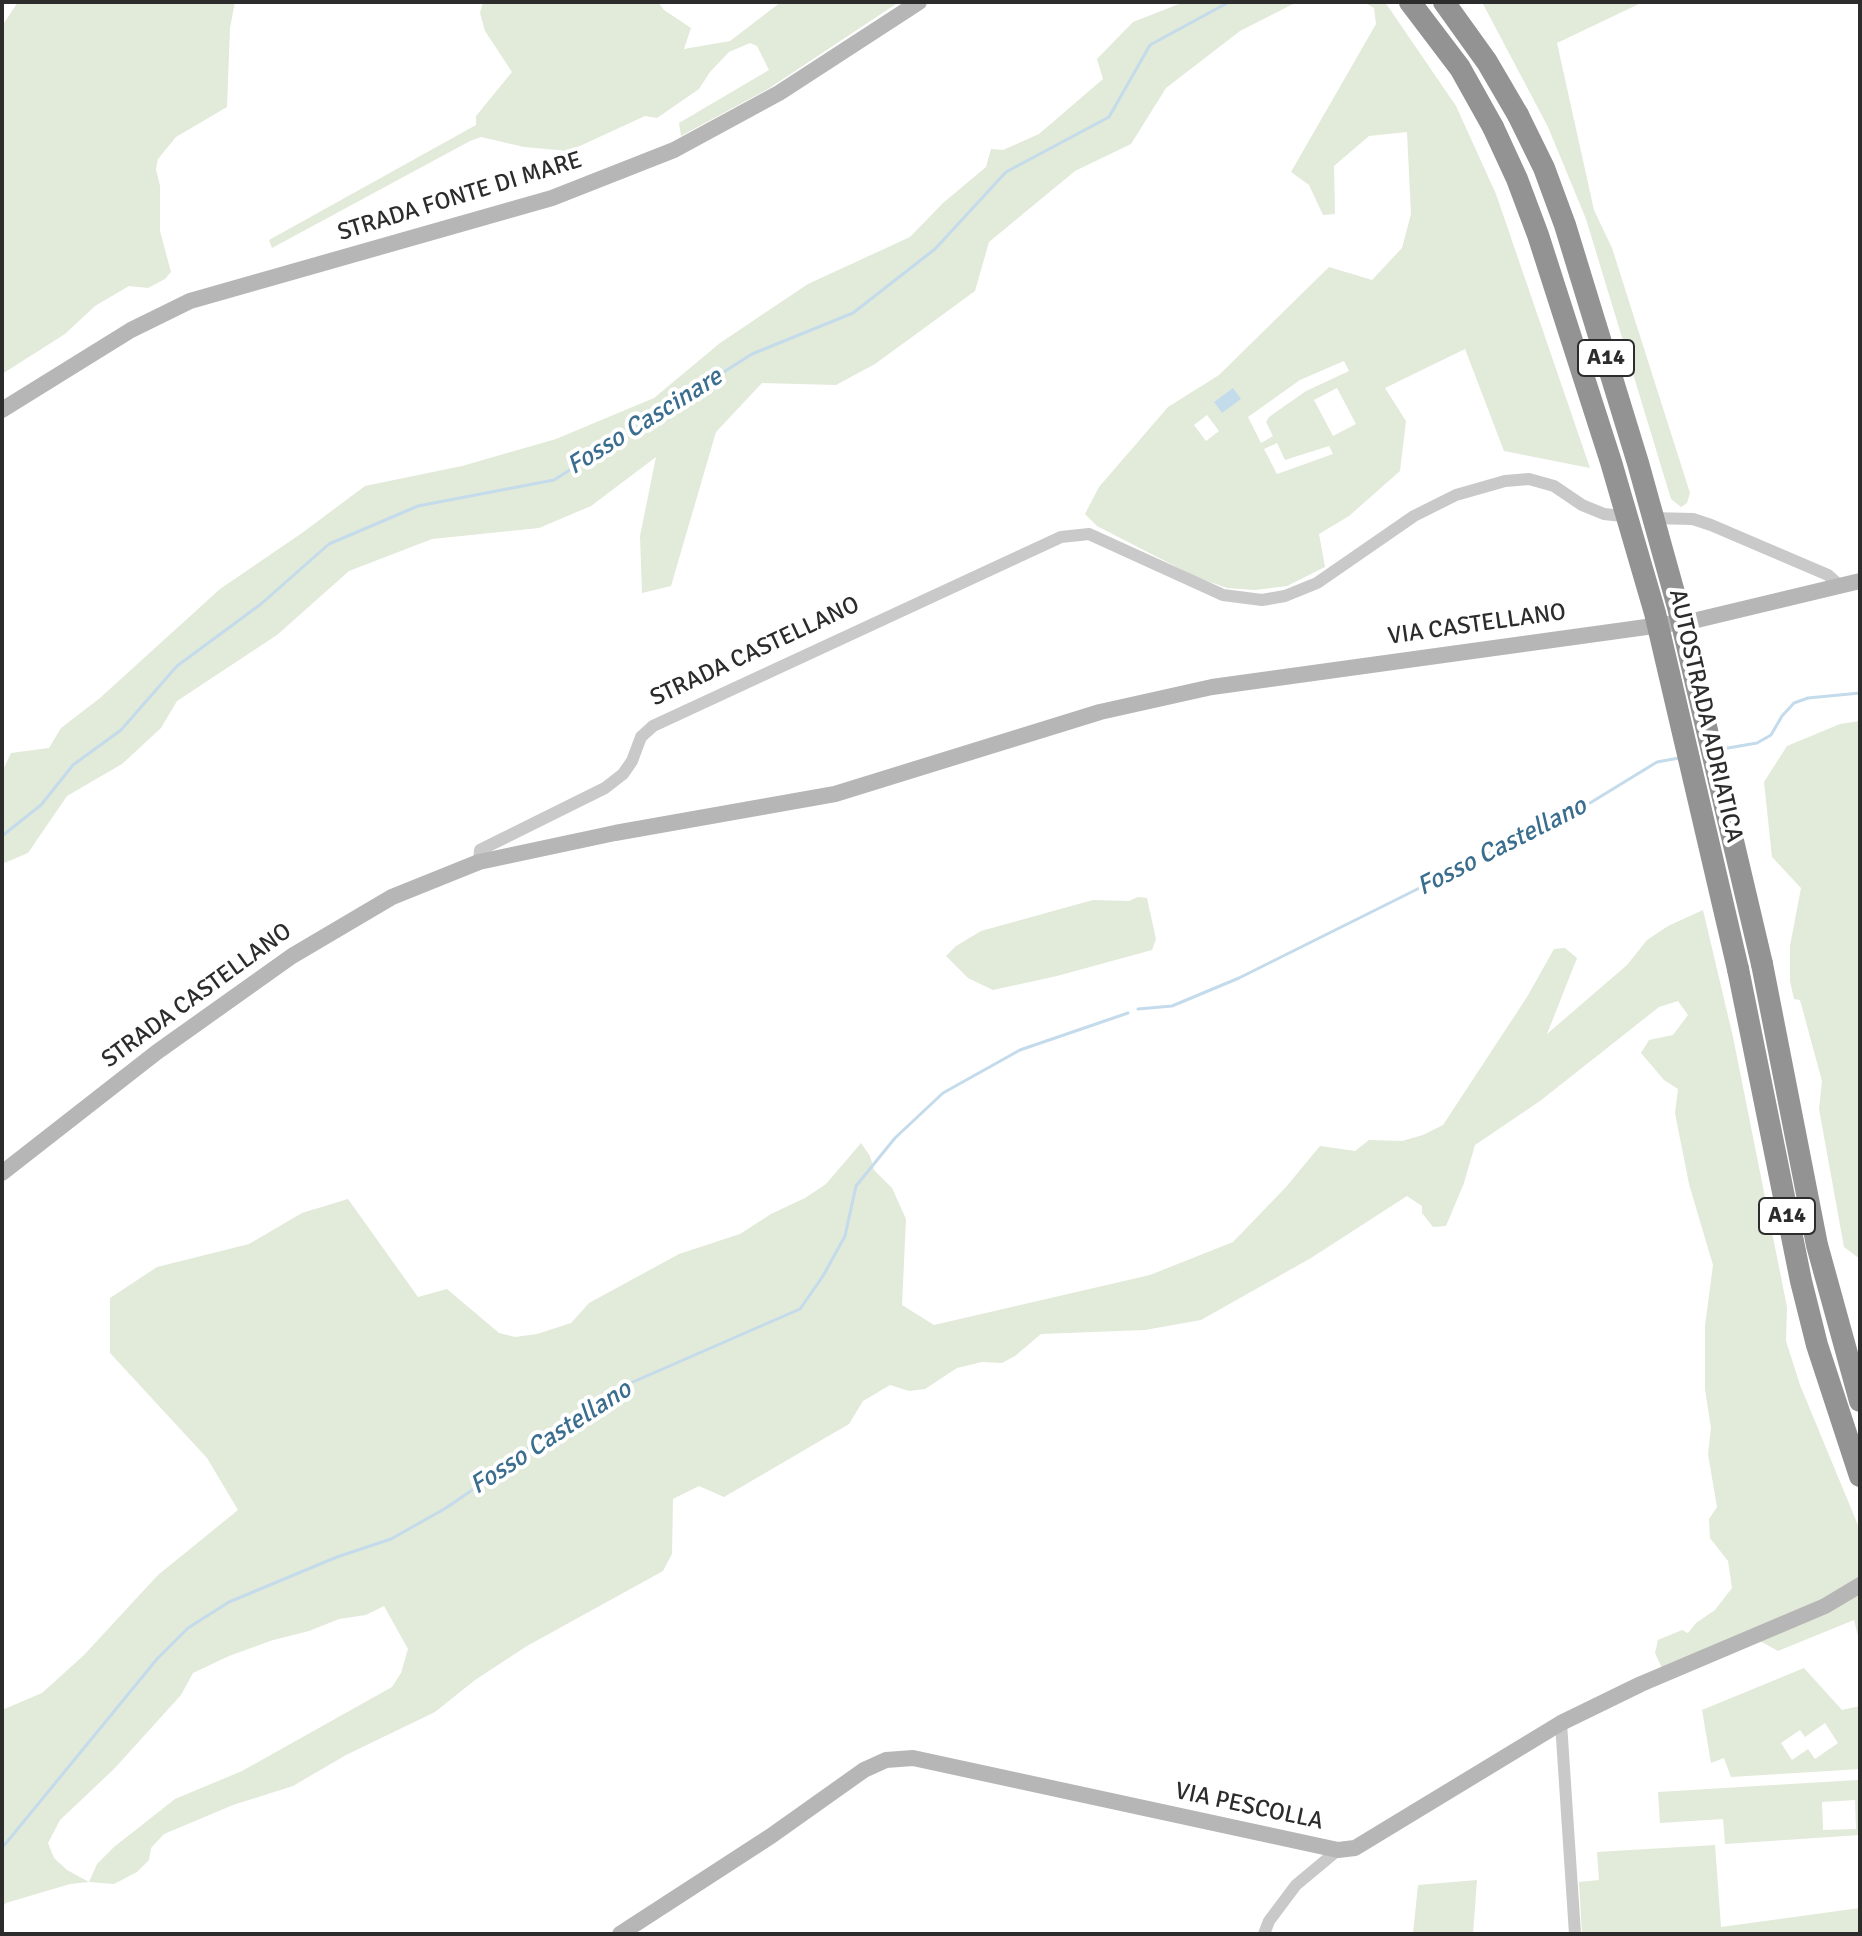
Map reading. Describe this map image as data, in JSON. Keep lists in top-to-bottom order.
{
  "streets": {
    "highway": ["A14", "AUTOSTRADA ADRIATICA"],
    "street": [
      "STRADA FONTE DI MARE",
      "VIA CASTELLANO",
      "STRADA CASTELLANO",
      "VIA PESCOLLA"
    ]
  },
  "crossings": [
    ["VIA CASTELLANO", "STRADA CASTELLANO"]
  ],
  "water": ["Fosso Cascinare", "Fosso Castellano"]
}
